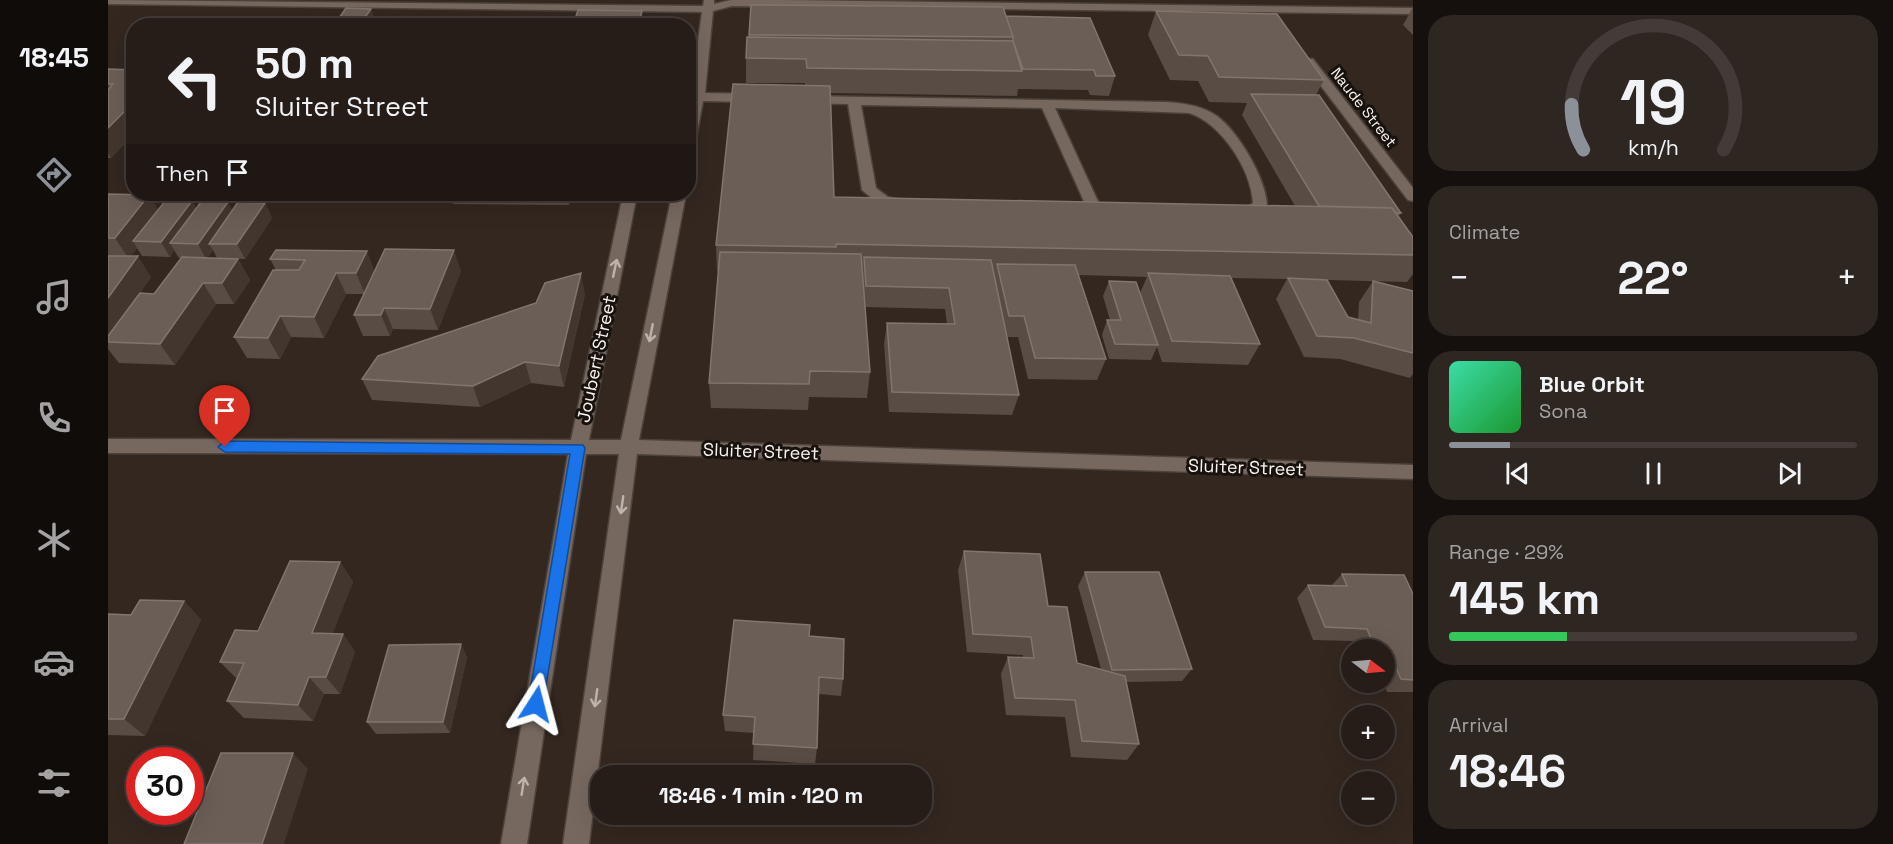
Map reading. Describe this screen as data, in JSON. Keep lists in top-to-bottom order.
{
  "streets": {
    "street": ["Naude Street", "Joubert Street", "Sluiter Street"]
  },
  "crossings": [
    ["Joubert Street", "Sluiter Street"]
  ],
  "north": "right",
  "page": {
    "tabs": "18:45",
    "turn": ["50 m", "Sluiter Street"],
    "then": "Then",
    "tile": [
      "Climate",
      ["Range · 29%", "145 km"],
      ["Arrival", "18:46"]
    ],
    "heat": ["−", "22°", "+"],
    "song": ["Blue Orbit", "Sona"],
    "map_buttons": ["+", "−"],
    "limit": "30",
    "trip": "18:46 · 1 min · 120 m",
    "gauge": ["19", "km/h"]
  }
}
